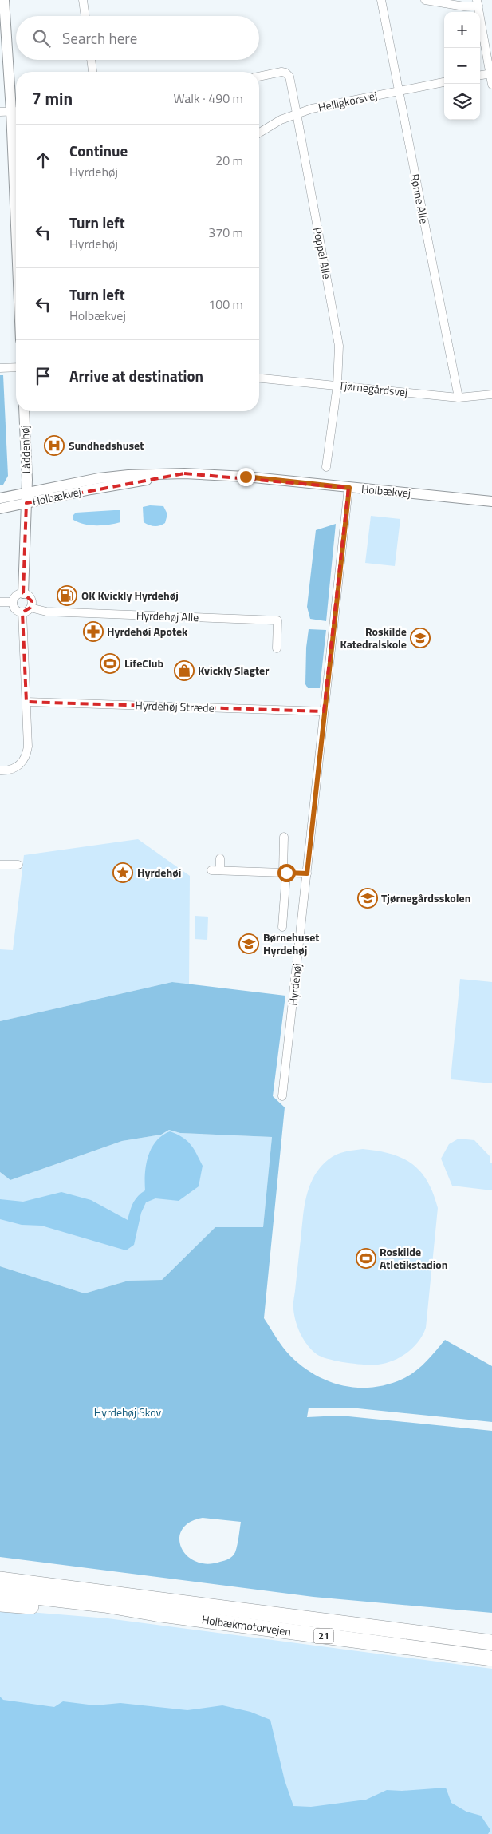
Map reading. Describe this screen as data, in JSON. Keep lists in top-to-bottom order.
{
  "streets": {
    "highway": ["Holbækmotorvejen", "21"],
    "street": [
      "Helligkorsvej",
      "Rønne Alle",
      "Poppel Alle",
      "Tjørnegårdsvej",
      "Låddenhøj",
      "Holbækvej",
      "Hyrdehøj Alle",
      "Hyrdehøj Stræde",
      "Hyrdehøj"
    ]
  },
  "crossings": [
    ["Helligkorsvej", "Rønne Alle"],
    ["Helligkorsvej", "Poppel Alle"],
    ["Rønne Alle", "Tjørnegårdsvej"],
    ["Poppel Alle", "Tjørnegårdsvej"],
    ["Låddenhøj", "Holbækvej"],
    ["Holbækvej", "Hyrdehøj"],
    ["Hyrdehøj Stræde", "Hyrdehøj"]
  ],
  "parks": ["Hyrdehøj Skov"],
  "places": {
    "hospital": ["Sundhedshuset"],
    "fuel station": ["OK Kvickly Hyrdehøj"],
    "pharmacy": ["Hyrdehøi Apotek"],
    "school or university": ["Roskilde Katedralskole", "Tjørnegårdsskolen", "Børnehuset Hyrdehøj"],
    "sports": ["LifeClub", "Roskilde Atletikstadion"],
    "shop": ["Kvickly Slagter"],
    "place": ["Hyrdehøi"]
  },
  "page": {
    "map_buttons": ["+", "−"],
    "search": "Search here",
    "heading": ["7 min", "Walk · 490 m"],
    "list": [
      ["Continue", "Hyrdehøj", "20 m"],
      ["Turn left", "Hyrdehøj", "370 m"],
      ["Turn left", "Holbækvej", "100 m"],
      "Arrive at destination"
    ]
  }
}
